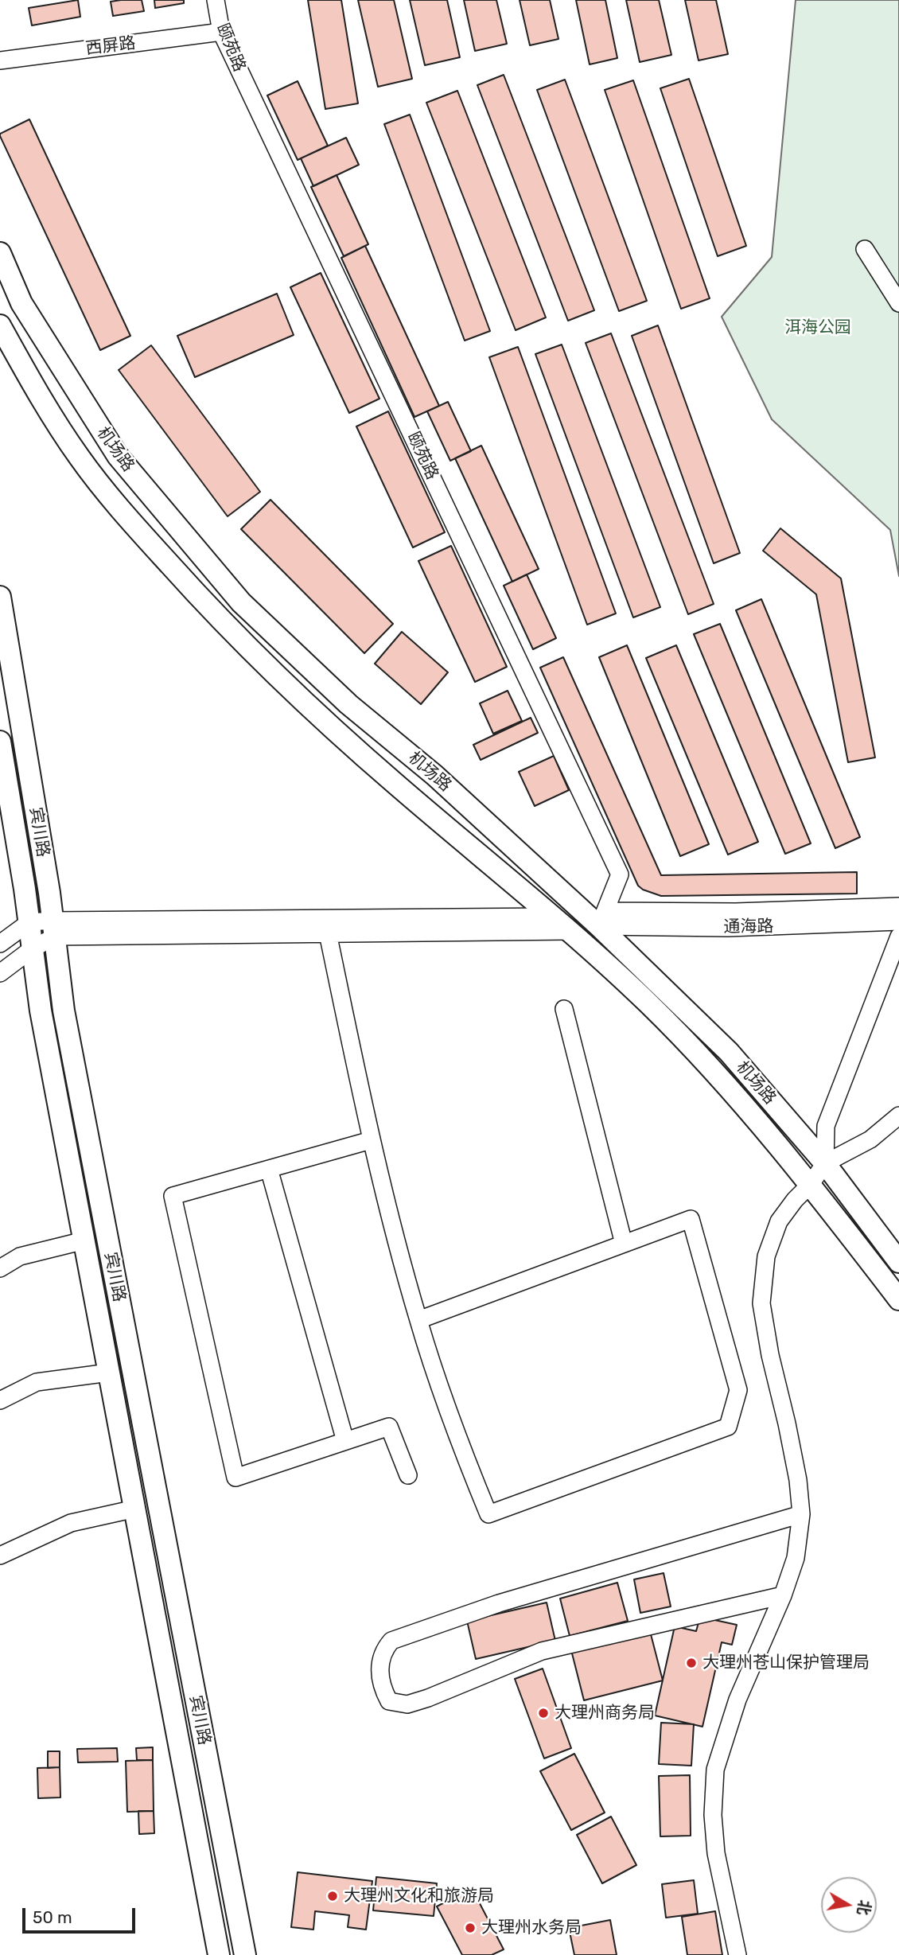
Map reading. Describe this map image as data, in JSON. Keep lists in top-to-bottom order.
{
  "streets": {
    "main road": ["机场路", "宾川路"],
    "street": ["西屏路", "颐苑路", "通海路"]
  },
  "crossings": [
    ["西屏路", "颐苑路"],
    ["颐苑路", "机场路"],
    ["颐苑路", "通海路"],
    ["机场路", "通海路"]
  ],
  "parks": ["洱海公园"],
  "places": [
    "大理州苍山保护管理局",
    "大理州商务局",
    "大理州文化和旅游局",
    "大理州水务局"
  ],
  "scale_bar": "50 m",
  "north": "right"
}
